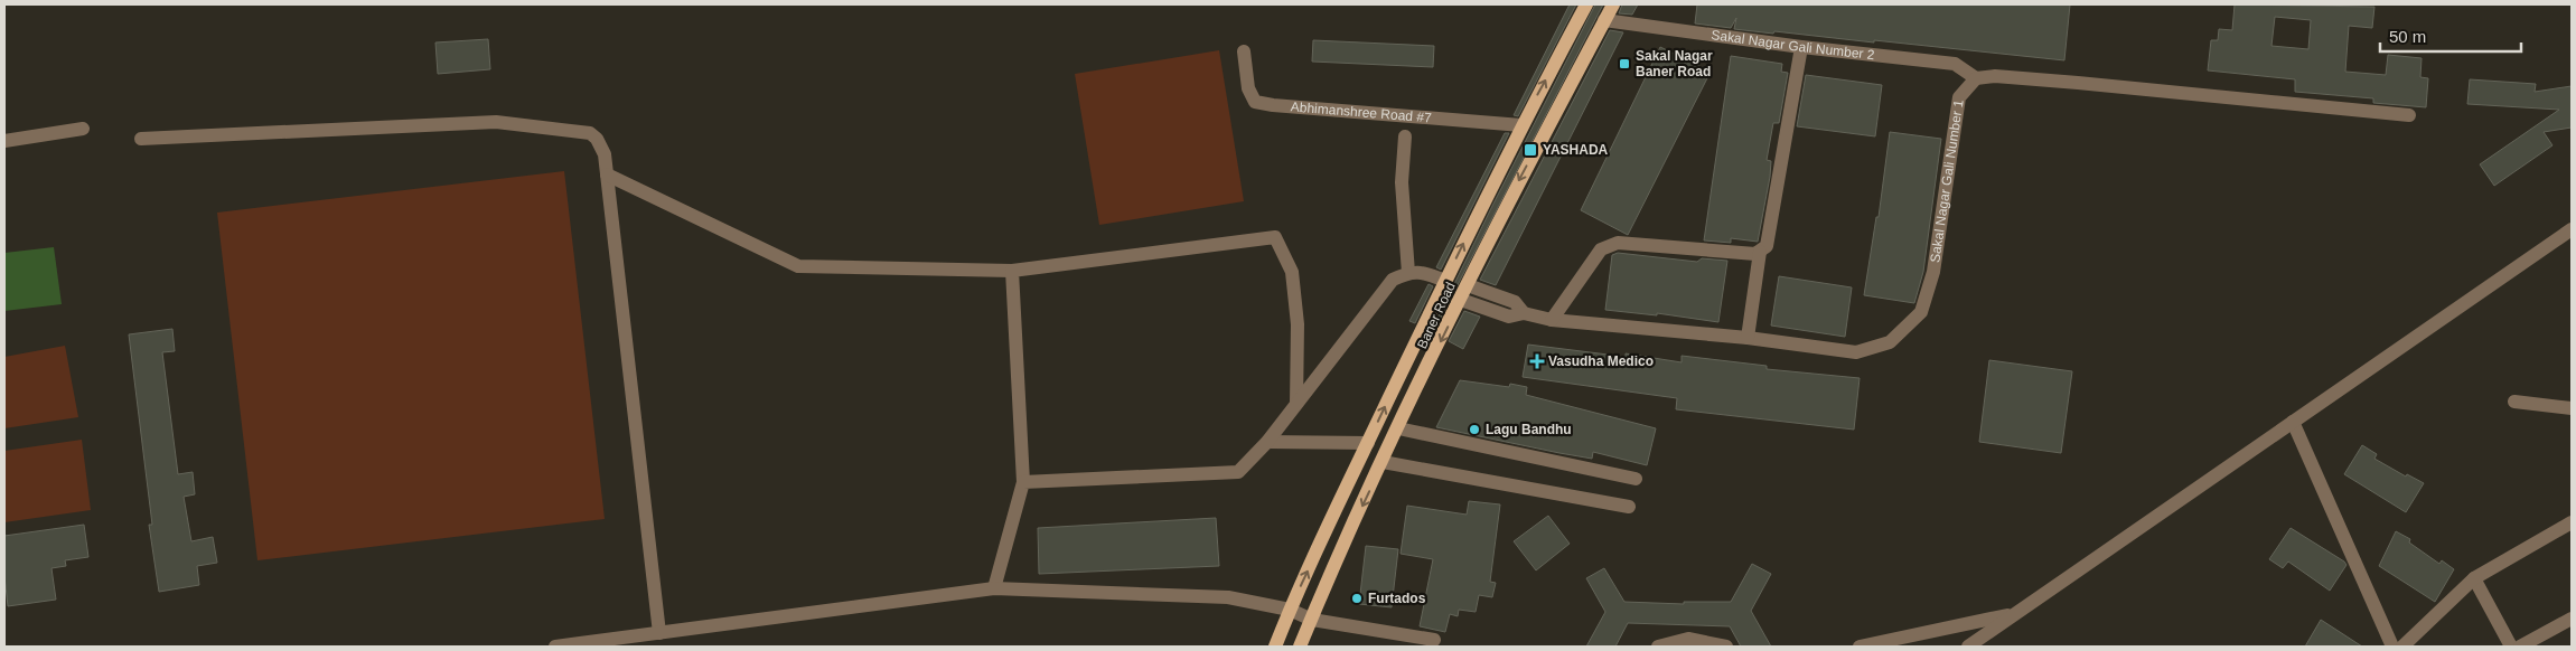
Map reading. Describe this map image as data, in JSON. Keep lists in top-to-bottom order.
{
  "streets": {
    "main road": ["Baner Road"],
    "street": ["Sakal Nagar Gali Number 2", "Abhimanshree Road #7", "Sakal Nagar Gali Number 1"]
  },
  "crossings": [
    ["Sakal Nagar Gali Number 2", "Sakal Nagar Gali Number 1"],
    ["Sakal Nagar Gali Number 2", "Baner Road"],
    ["Abhimanshree Road #7", "Baner Road"]
  ],
  "places": {
    "transit": ["Sakal Nagar Baner Road", "YASHADA"],
    "health": ["Vasudha Medico"],
    "other": ["Lagu Bandhu", "Furtados"]
  },
  "scale_bar": "50 m"
}
